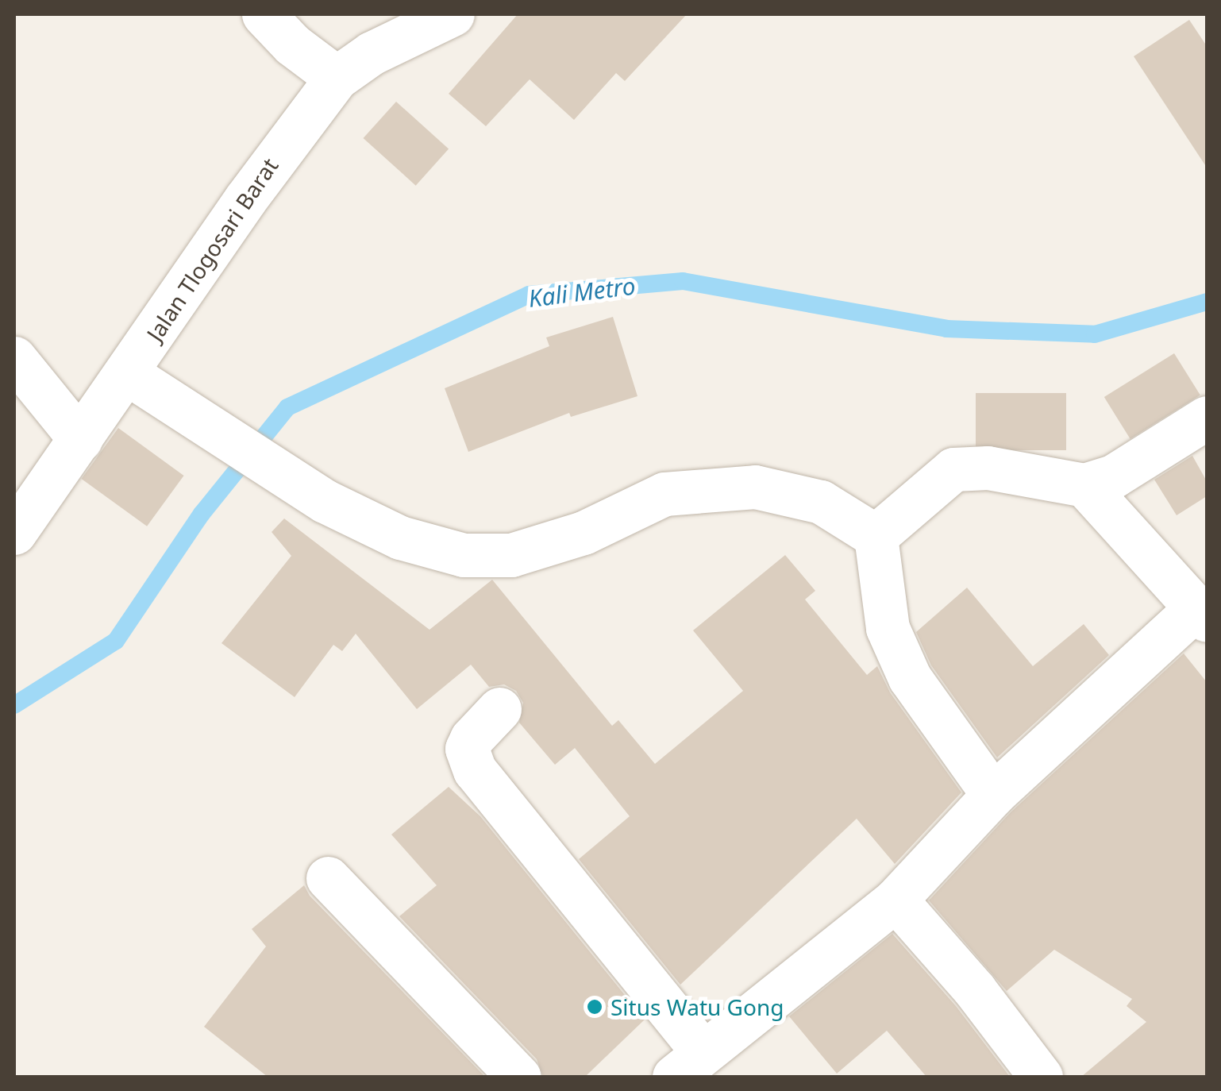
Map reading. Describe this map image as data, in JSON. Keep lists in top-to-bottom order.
{
  "streets": {
    "street": ["Jalan Tlogosari Barat"]
  },
  "water": ["Kali Metro"],
  "places": ["Situs Watu Gong"]
}
